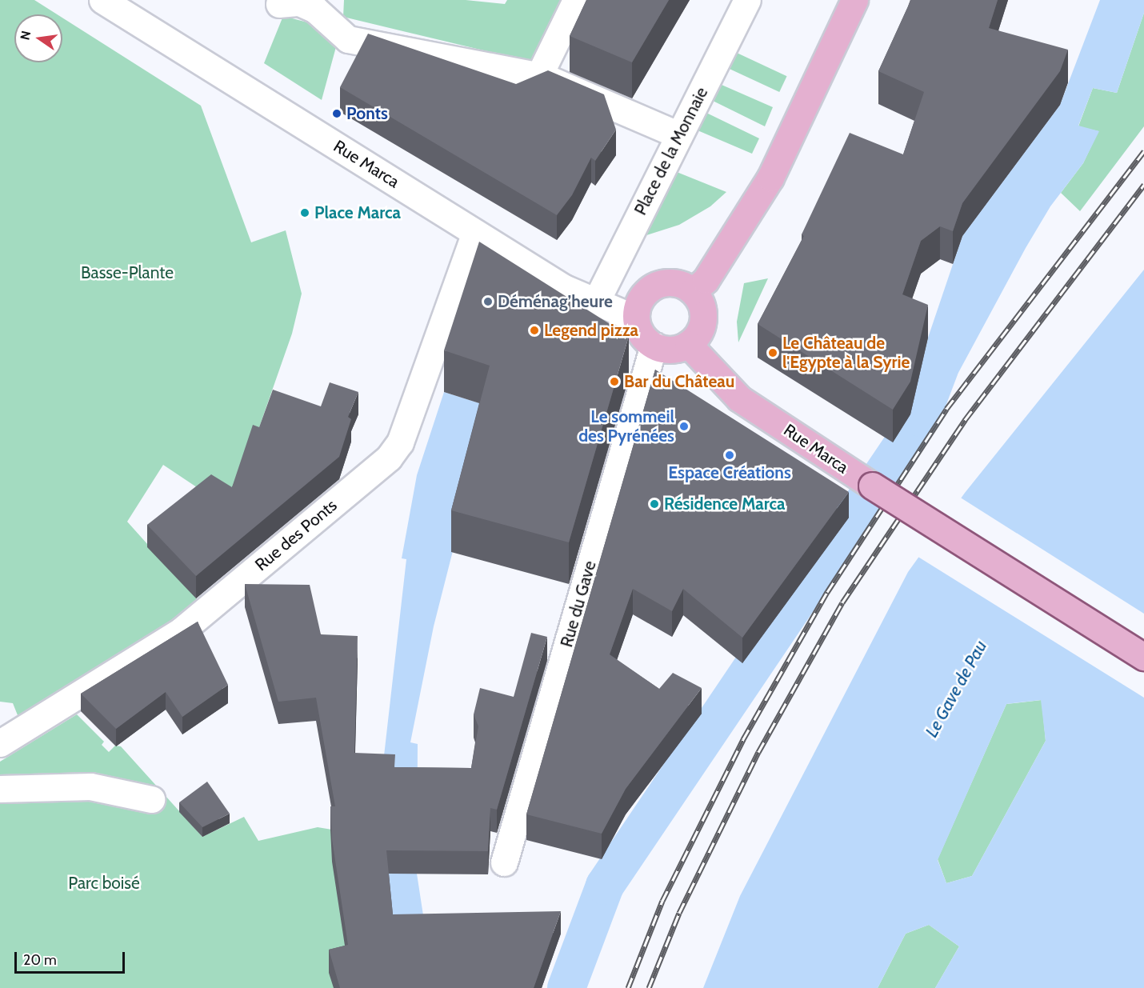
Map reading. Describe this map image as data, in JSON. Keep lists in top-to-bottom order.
{
  "streets": {
    "main road": ["Rue Marca"],
    "street": ["Place de la Monnaie", "Rue des Ponts", "Rue du Gave"]
  },
  "crossings": [
    ["Place de la Monnaie", "Rue Marca"],
    ["Rue Marca", "Rue des Ponts"],
    ["Rue Marca", "Rue du Gave"]
  ],
  "water": ["Le Gave de Pau"],
  "parks": ["Basse-Plante", "Parc boisé"],
  "places": [
    "Ponts",
    "Place Marca",
    "Déménag’heure",
    "Legend pizza",
    "Le Château de l'Egypte à la Syrie",
    "Bar du Château",
    "Le sommeil des Pyrénées",
    "Espace Créations",
    "Résidence Marca"
  ],
  "scale_bar": "20 m",
  "north": "left"
}
